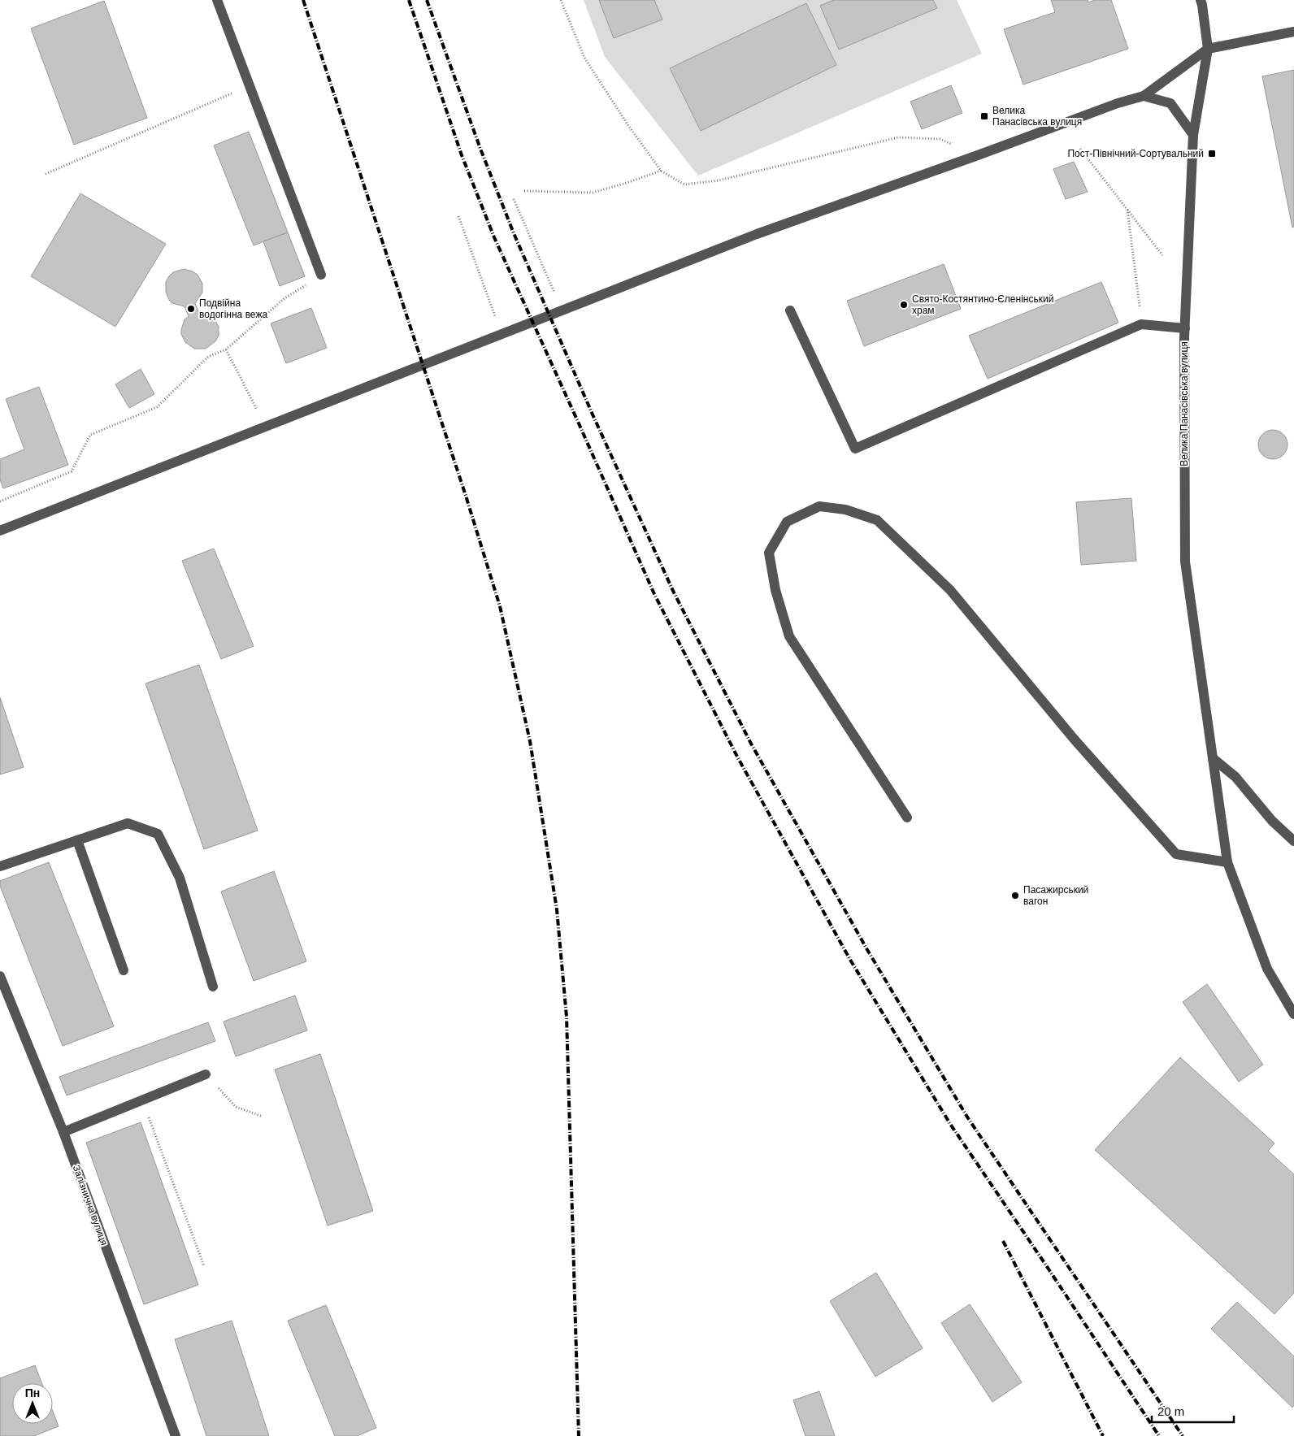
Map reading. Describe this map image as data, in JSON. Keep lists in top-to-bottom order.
{
  "streets": {
    "street": ["Велика Панасівська вулиця", "Залізнична вулиця"]
  },
  "places": {
    "transit": ["Велика Панасівська вулиця", "Пост-Північний-Сортувальний"],
    "other": ["Свято-Костянтино-Єленінський храм", "Подвійна водогінна вежа", "Пасажирський вагон"]
  },
  "scale_bar": "20 m",
  "north": "top"
}
